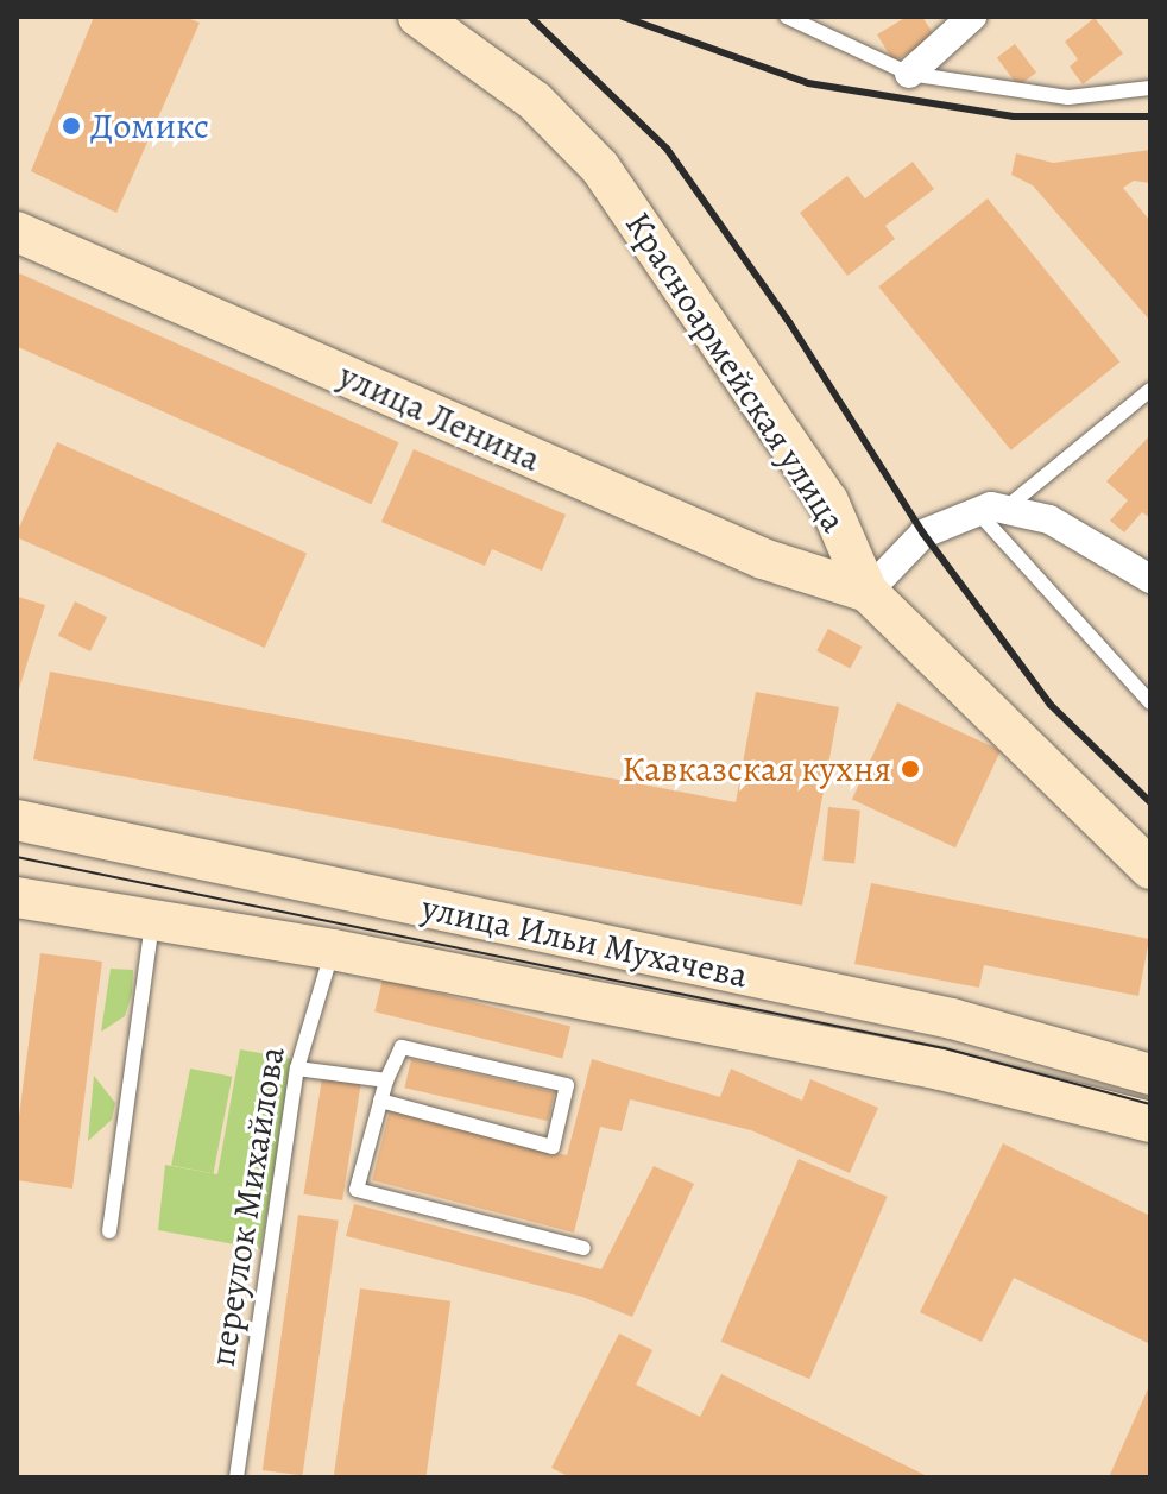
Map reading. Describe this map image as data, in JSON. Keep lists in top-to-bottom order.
{
  "streets": {
    "main road": ["Красноармейская улица", "улица Ленина", "улица Ильи Мухачева"],
    "lane": ["переулок Михайлова"]
  },
  "crossings": [
    ["Красноармейская улица", "улица Ленина"],
    ["улица Ильи Мухачева", "переулок Михайлова"]
  ],
  "places": ["Домикс", "Кавказская кухня"]
}
